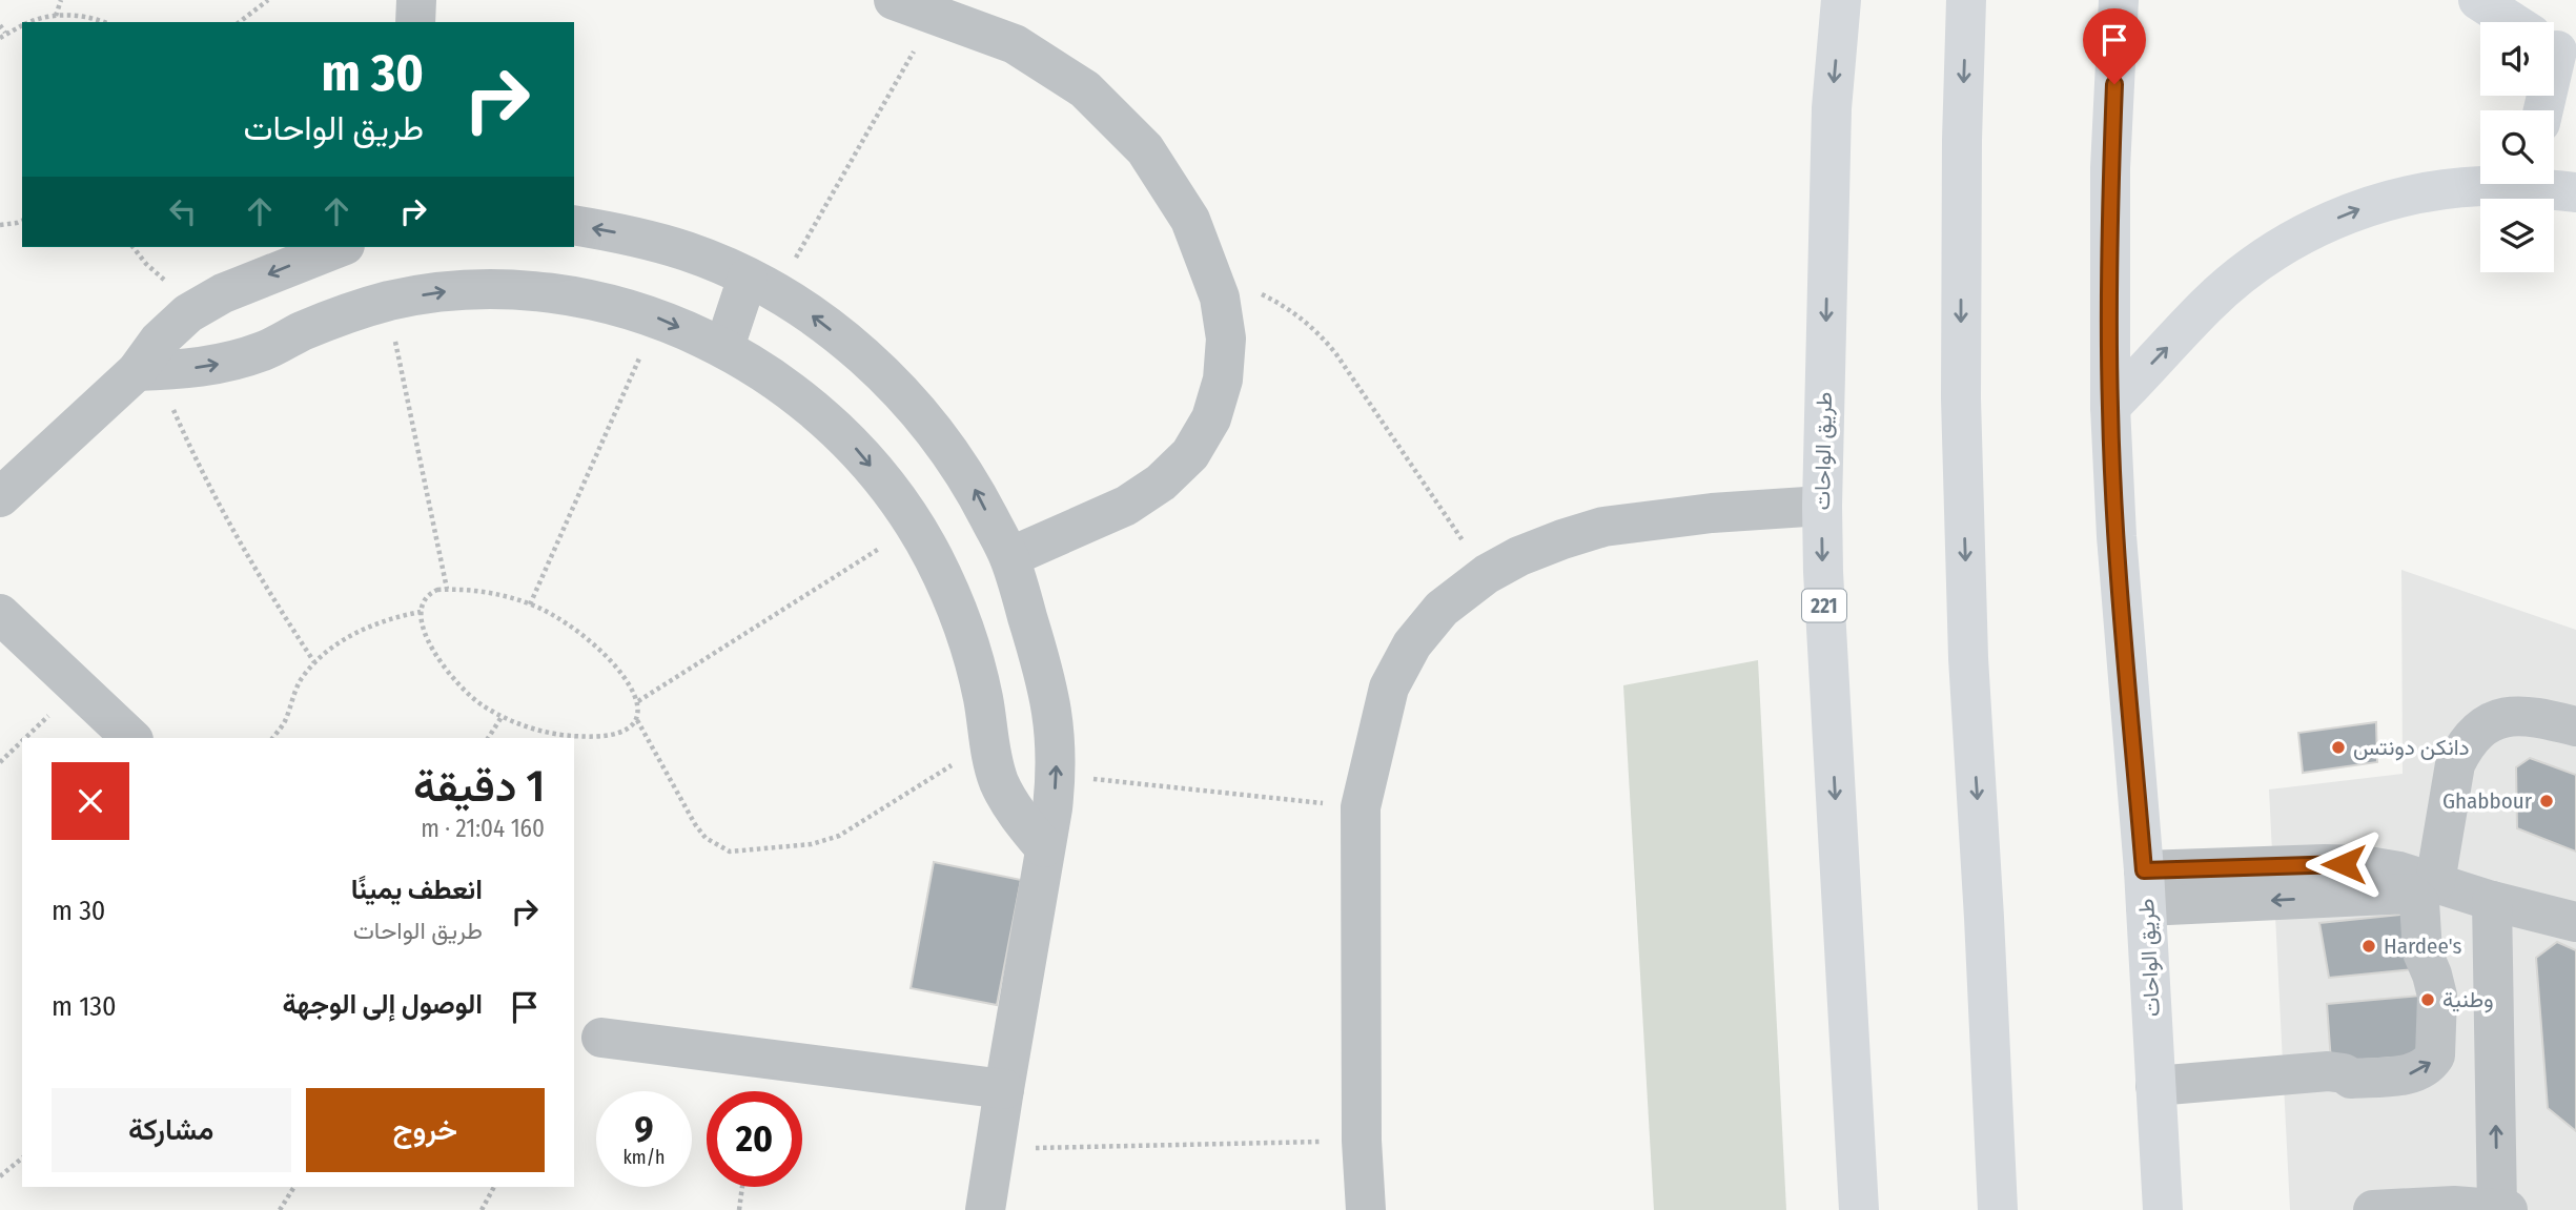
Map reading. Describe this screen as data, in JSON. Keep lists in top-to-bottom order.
{
  "streets": {
    "main road": ["طريق الواحات", "221"]
  },
  "places": [
    "دانكن دونتس",
    "Ghabbour",
    "Hardee's",
    "وطنية"
  ],
  "page": {
    "turn": ["30 m", "طريق الواحات"],
    "heading": ["1 دقيقة", "160 m · 21:04"],
    "list": [
      {
        "name": "انعطف يمينًا",
        "note": "طريق الواحات",
        "value": "30 m"
      },
      {
        "name": "الوصول إلى الوجهة",
        "value": "130 m"
      }
    ],
    "buttons": ["خروج", "مشاركة"],
    "speed": "9 km/h",
    "limit": "20"
  }
}
